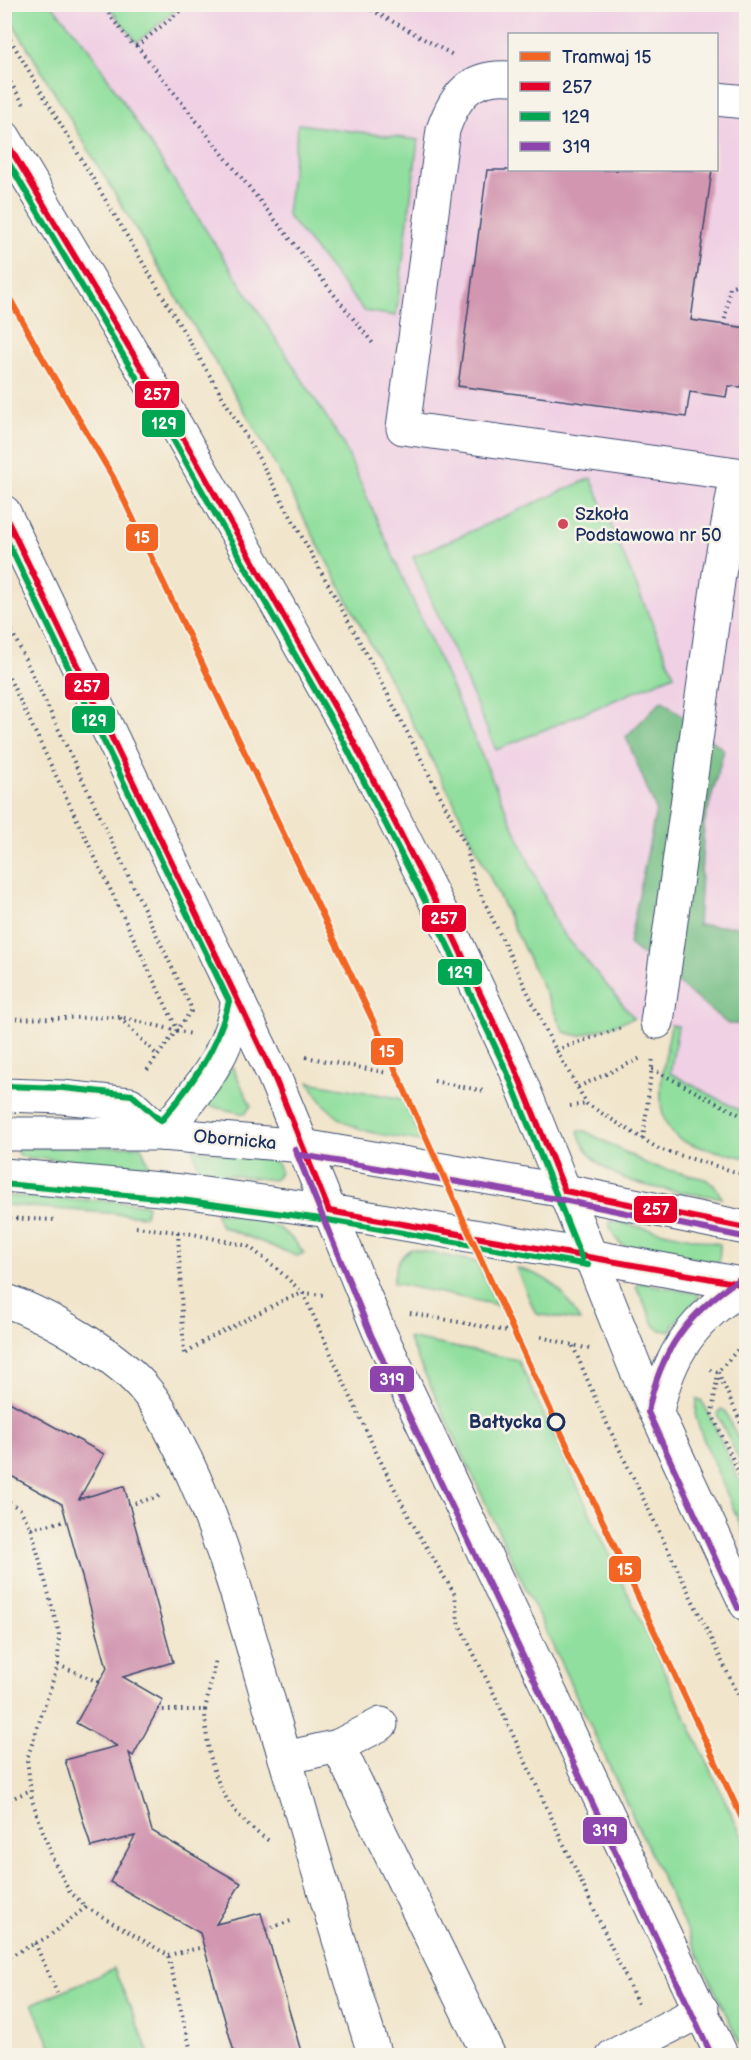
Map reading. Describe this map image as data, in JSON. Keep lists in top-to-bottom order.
{
  "streets": {
    "main road": ["Obornicka"]
  },
  "places": ["Szkoła Podstawowa nr 50", "Bałtycka"],
  "lines": [
    "transit line 257",
    "transit line 129",
    "tram line 15",
    "transit line 319"
  ],
  "legend": [
    "Tramwaj 15",
    "257",
    "129",
    "319"
  ]
}
